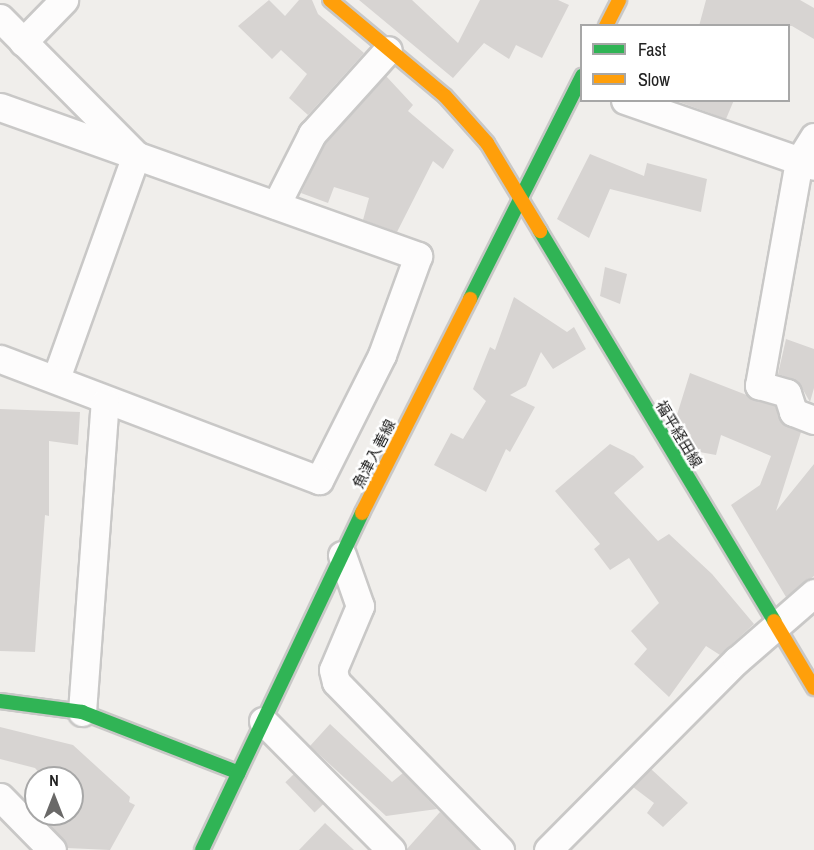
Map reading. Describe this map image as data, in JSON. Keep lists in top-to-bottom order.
{
  "streets": {
    "main road": ["福平経田線", "魚津入善線"]
  },
  "crossings": [
    ["福平経田線", "魚津入善線"]
  ],
  "legend": ["Fast", "Slow"],
  "north": "top"
}
